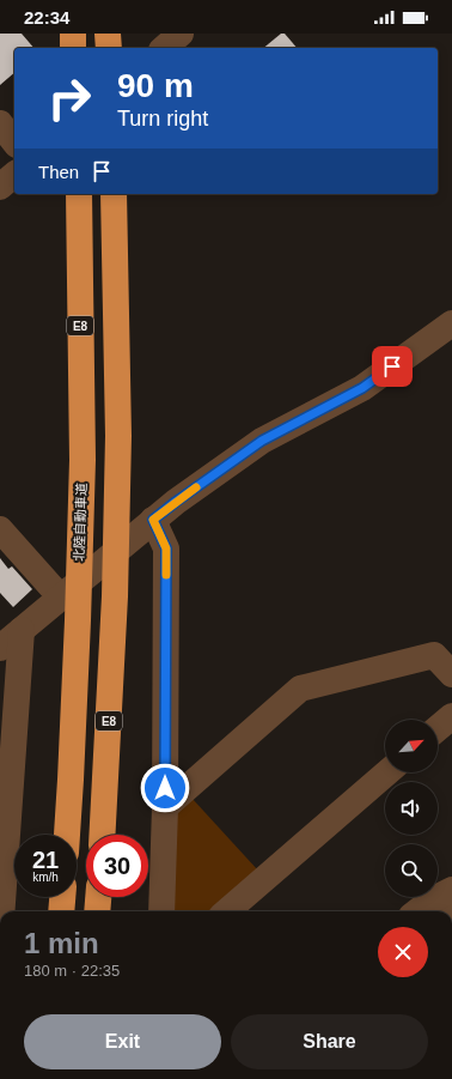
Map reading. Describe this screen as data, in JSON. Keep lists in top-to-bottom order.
{
  "streets": {
    "highway": ["E8", "北陸自動車道"]
  },
  "north": "top right",
  "page": {
    "status": "22:34",
    "turn": ["90 m", "Turn right"],
    "then": "Then",
    "speed": "21 km/h",
    "limit": "30",
    "heading": ["1 min", "180 m · 22:35"],
    "buttons": ["Exit", "Share"]
  }
}
